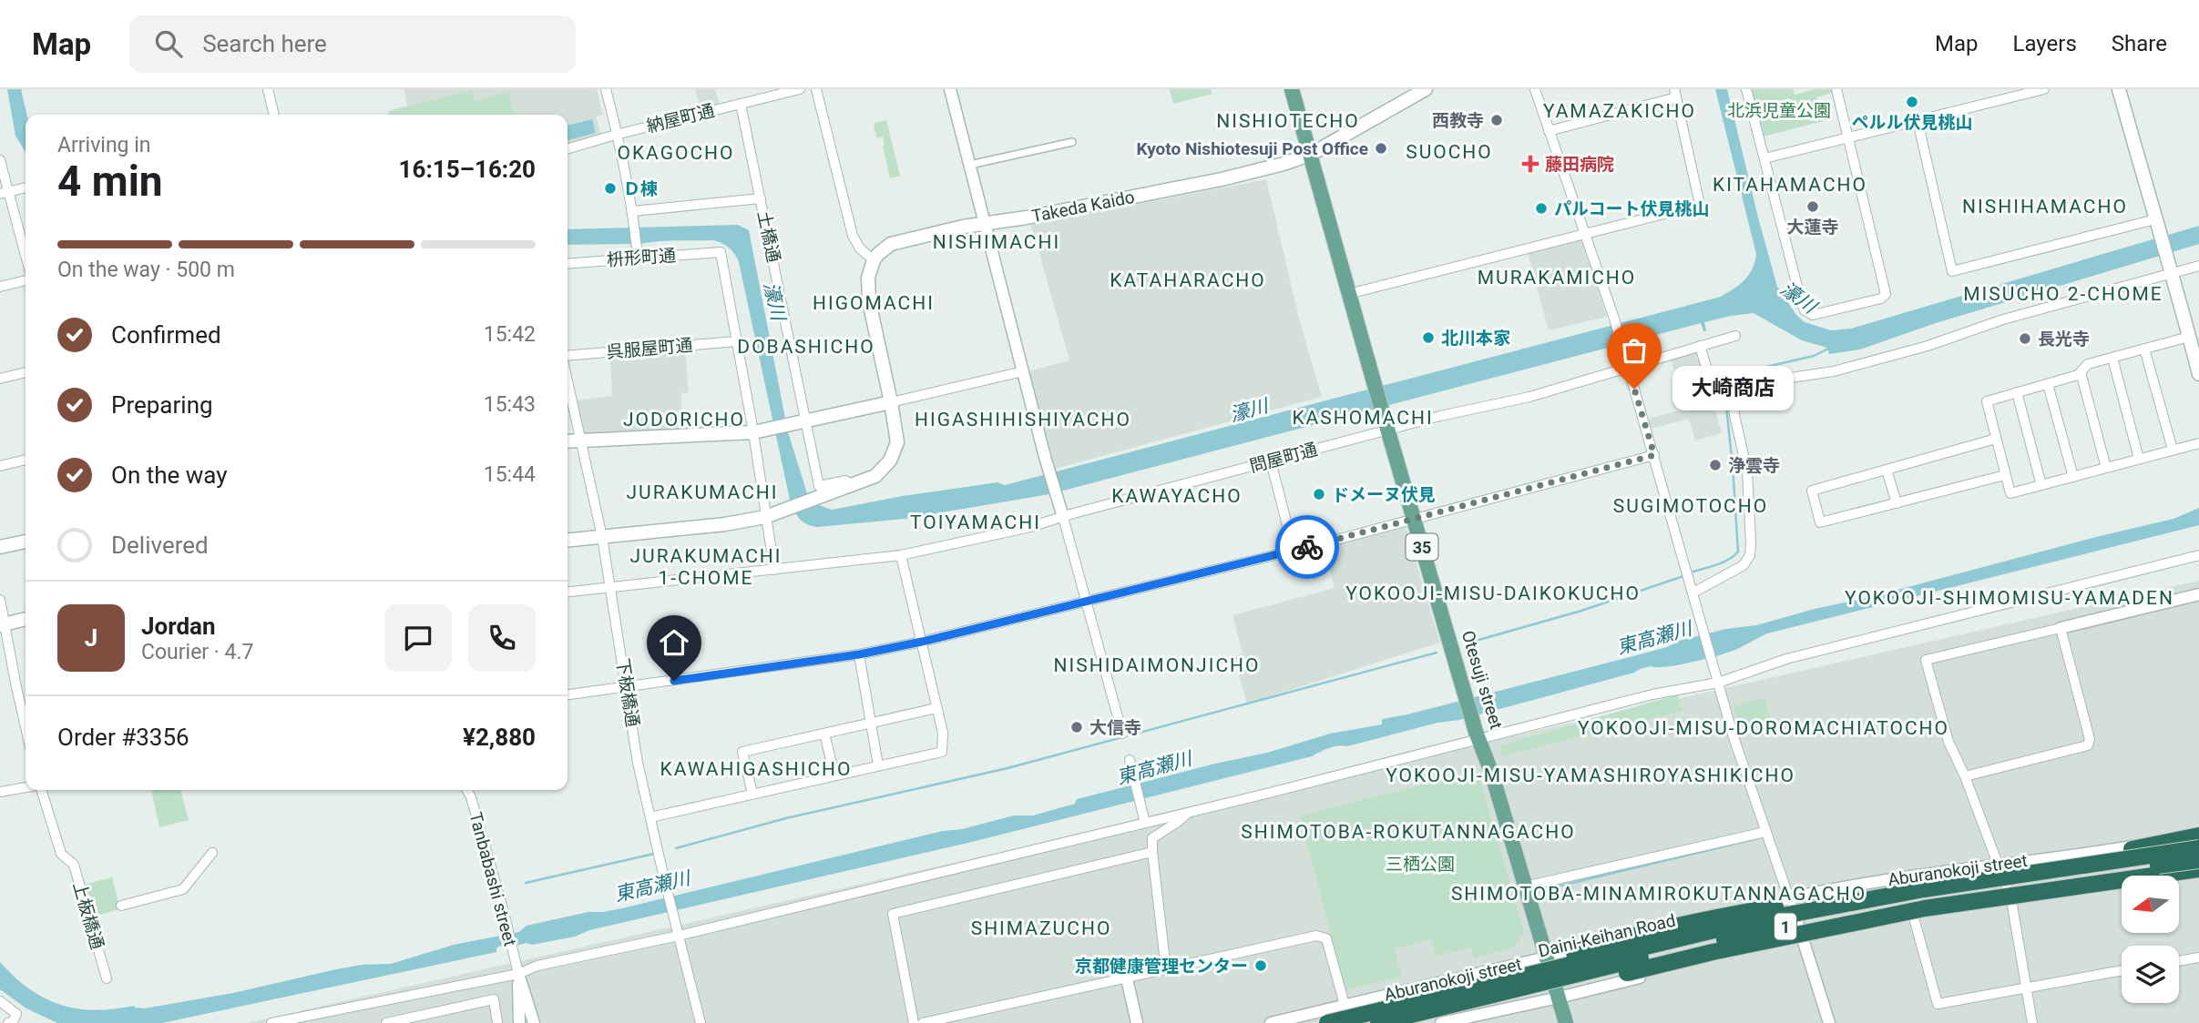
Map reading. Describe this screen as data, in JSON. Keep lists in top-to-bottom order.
{
  "streets": {
    "highway": ["1", "Daini-Keihan Road"],
    "main road": ["Takeda Kaido", "35", "Otesuji street"],
    "street": [
      "納屋町通",
      "土橋通",
      "枡形町通",
      "呉服屋町通",
      "問屋町通",
      "下板橋通",
      "Aburanokoji street",
      "Tanbabashi street",
      "上板橋通"
    ]
  },
  "crossings": [
    ["納屋町通", "土橋通"],
    ["Takeda Kaido", "Otesuji street"],
    ["枡形町通", "呉服屋町通"],
    ["問屋町通", "Otesuji street"],
    ["問屋町通", "下板橋通"],
    ["Otesuji street", "Aburanokoji street"]
  ],
  "districts": [
    "YAMAZAKICHO",
    "NISHIOTECHO",
    "SUOCHO",
    "OKAGOCHO",
    "KITAHAMACHO",
    "NISHIHAMACHO",
    "NISHIMACHI",
    "MURAKAMICHO",
    "KATAHARACHO",
    "MISUCHO 2-CHOME",
    "HIGOMACHI",
    "DOBASHICHO",
    "KASHOMACHI",
    "JODORICHO",
    "HIGASHIHISHIYACHO",
    "JURAKUMACHI",
    "KAWAYACHO",
    "SUGIMOTOCHO",
    "TOIYAMACHI",
    "JURAKUMACHI 1-CHOME",
    "YOKOOJI-MISU-DAIKOKUCHO",
    "YOKOOJI-SHIMOMISU-YAMADEN",
    "NISHIDAIMONJICHO",
    "YOKOOJI-MISU-DOROMACHIATOCHO",
    "KAWAHIGASHICHO",
    "YOKOOJI-MISU-YAMASHIROYASHIKICHO",
    "SHIMOTOBA-ROKUTANNAGACHO",
    "SHIMOTOBA-MINAMIROKUTANNAGACHO",
    "SHIMAZUCHO"
  ],
  "water": ["濠川", "東高瀬川"],
  "parks": ["北浜児童公園", "三栖公園"],
  "places": {
    "other": [
      "ペルル伏見桃山",
      "西教寺",
      "Kyoto Nishiotesuji Post Office",
      "Ｄ棟",
      "大蓮寺",
      "パルコート伏見桃山",
      "北川本家",
      "長光寺",
      "大崎商店",
      "浄雲寺",
      "ドメーヌ伏見",
      "大信寺",
      "京都健康管理センター"
    ],
    "health": ["藤田病院"]
  },
  "north": "left",
  "page": {
    "header": "Map",
    "search": "Search here",
    "nav": ["Map", "Layers", "Share"],
    "heading": ["4 min", "Arriving in", "16:15–16:20"],
    "panel": [
      "Jordan",
      "Courier · 4.7",
      "Order #3356",
      "¥2,880"
    ],
    "bar": "On the way · 500 m",
    "list": [
      ["Confirmed", "15:42"],
      ["Preparing", "15:43"],
      ["On the way", "15:44"],
      "Delivered"
    ],
    "bubble": "大崎商店",
    "round": "J"
  }
}
